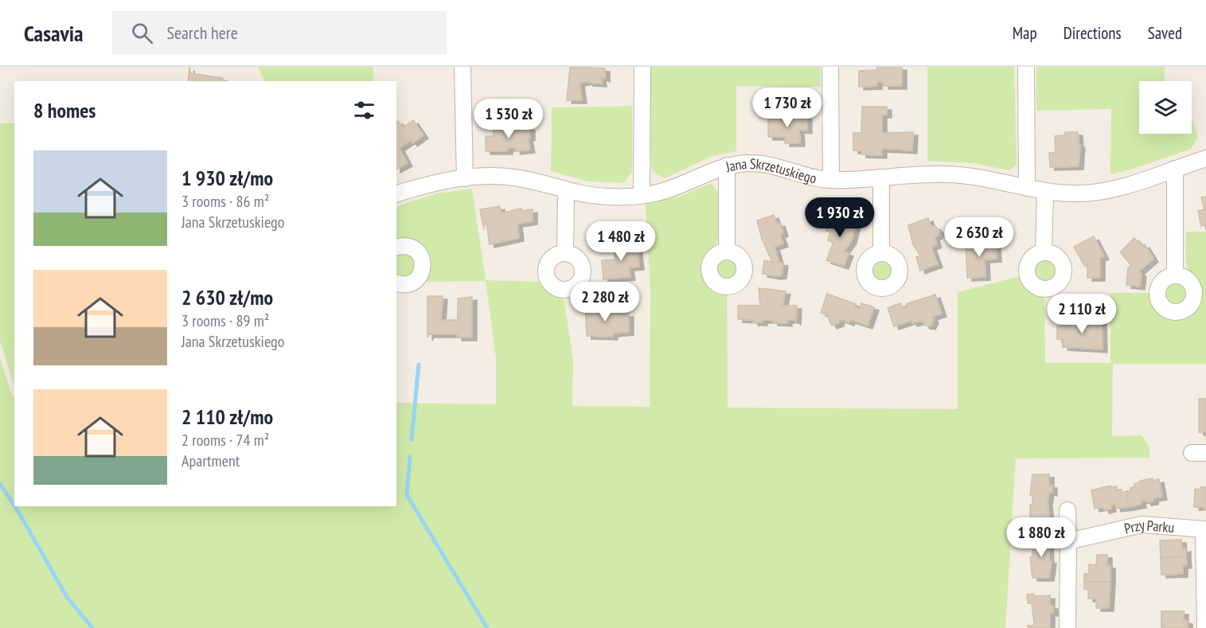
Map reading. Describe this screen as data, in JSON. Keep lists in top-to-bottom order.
{
  "streets": {
    "street": ["Jana Skrzetuskiego", "Przy Parku"]
  },
  "page": {
    "header": "Casavia",
    "search": "Search here",
    "nav": ["Map", "Directions", "Saved"],
    "heading": "8 homes",
    "price": [
      "1 730 zł",
      "1 530 zł",
      "1 930 zł",
      "2 630 zł",
      "1 480 zł",
      "2 280 zł",
      "2 110 zł",
      "1 880 zł"
    ],
    "list": [
      {
        "name": "1 930 zł/mo",
        "note": "3 rooms · 86 m² · Jana Skrzetuskiego"
      },
      {
        "name": "2 630 zł/mo",
        "note": "3 rooms · 89 m² · Jana Skrzetuskiego"
      },
      {
        "name": "2 110 zł/mo",
        "note": "2 rooms · 74 m² · Apartment"
      }
    ]
  }
}
